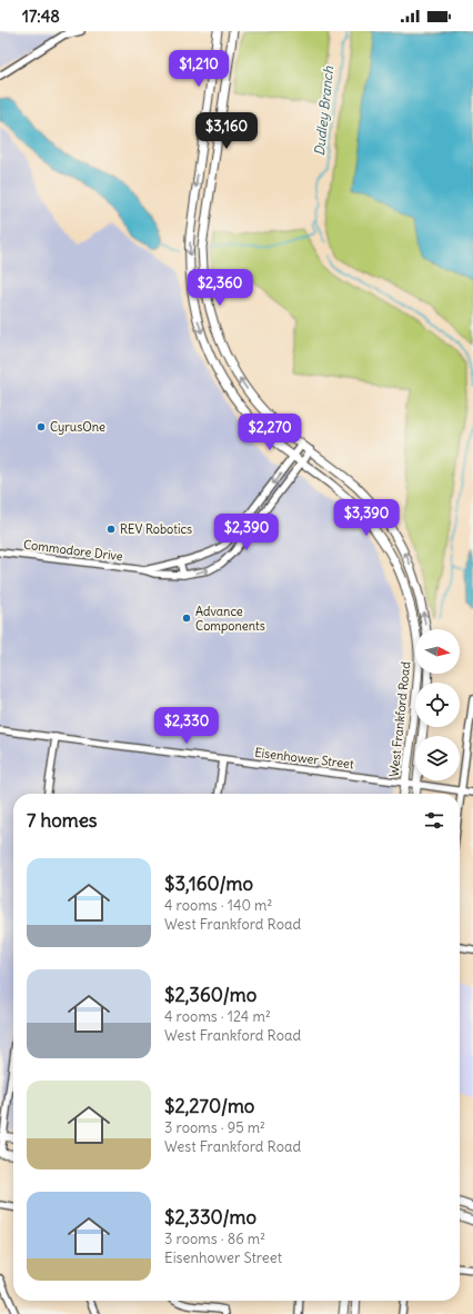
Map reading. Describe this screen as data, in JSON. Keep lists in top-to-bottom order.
{
  "streets": {
    "main road": ["West Frankford Road"],
    "street": ["Commodore Drive", "Eisenhower Street"]
  },
  "crossings": [
    ["Commodore Drive", "West Frankford Road"],
    ["West Frankford Road", "Eisenhower Street"]
  ],
  "water": ["Dudley Branch"],
  "places": ["CyrusOne", "REV Robotics", "Advance Components"],
  "north": "right",
  "page": {
    "status": "17:48",
    "price": [
      "$1,210",
      "$3,160",
      "$2,360",
      "$2,270",
      "$3,390",
      "$2,390",
      "$2,330"
    ],
    "heading": "7 homes",
    "list": [
      {
        "name": "$3,160/mo",
        "note": "4 rooms · 140 m² · West Frankford Road"
      },
      {
        "name": "$2,360/mo",
        "note": "4 rooms · 124 m² · West Frankford Road"
      },
      {
        "name": "$2,270/mo",
        "note": "3 rooms · 95 m² · West Frankford Road"
      },
      {
        "name": "$2,330/mo",
        "note": "3 rooms · 86 m² · Eisenhower Street"
      }
    ]
  }
}
